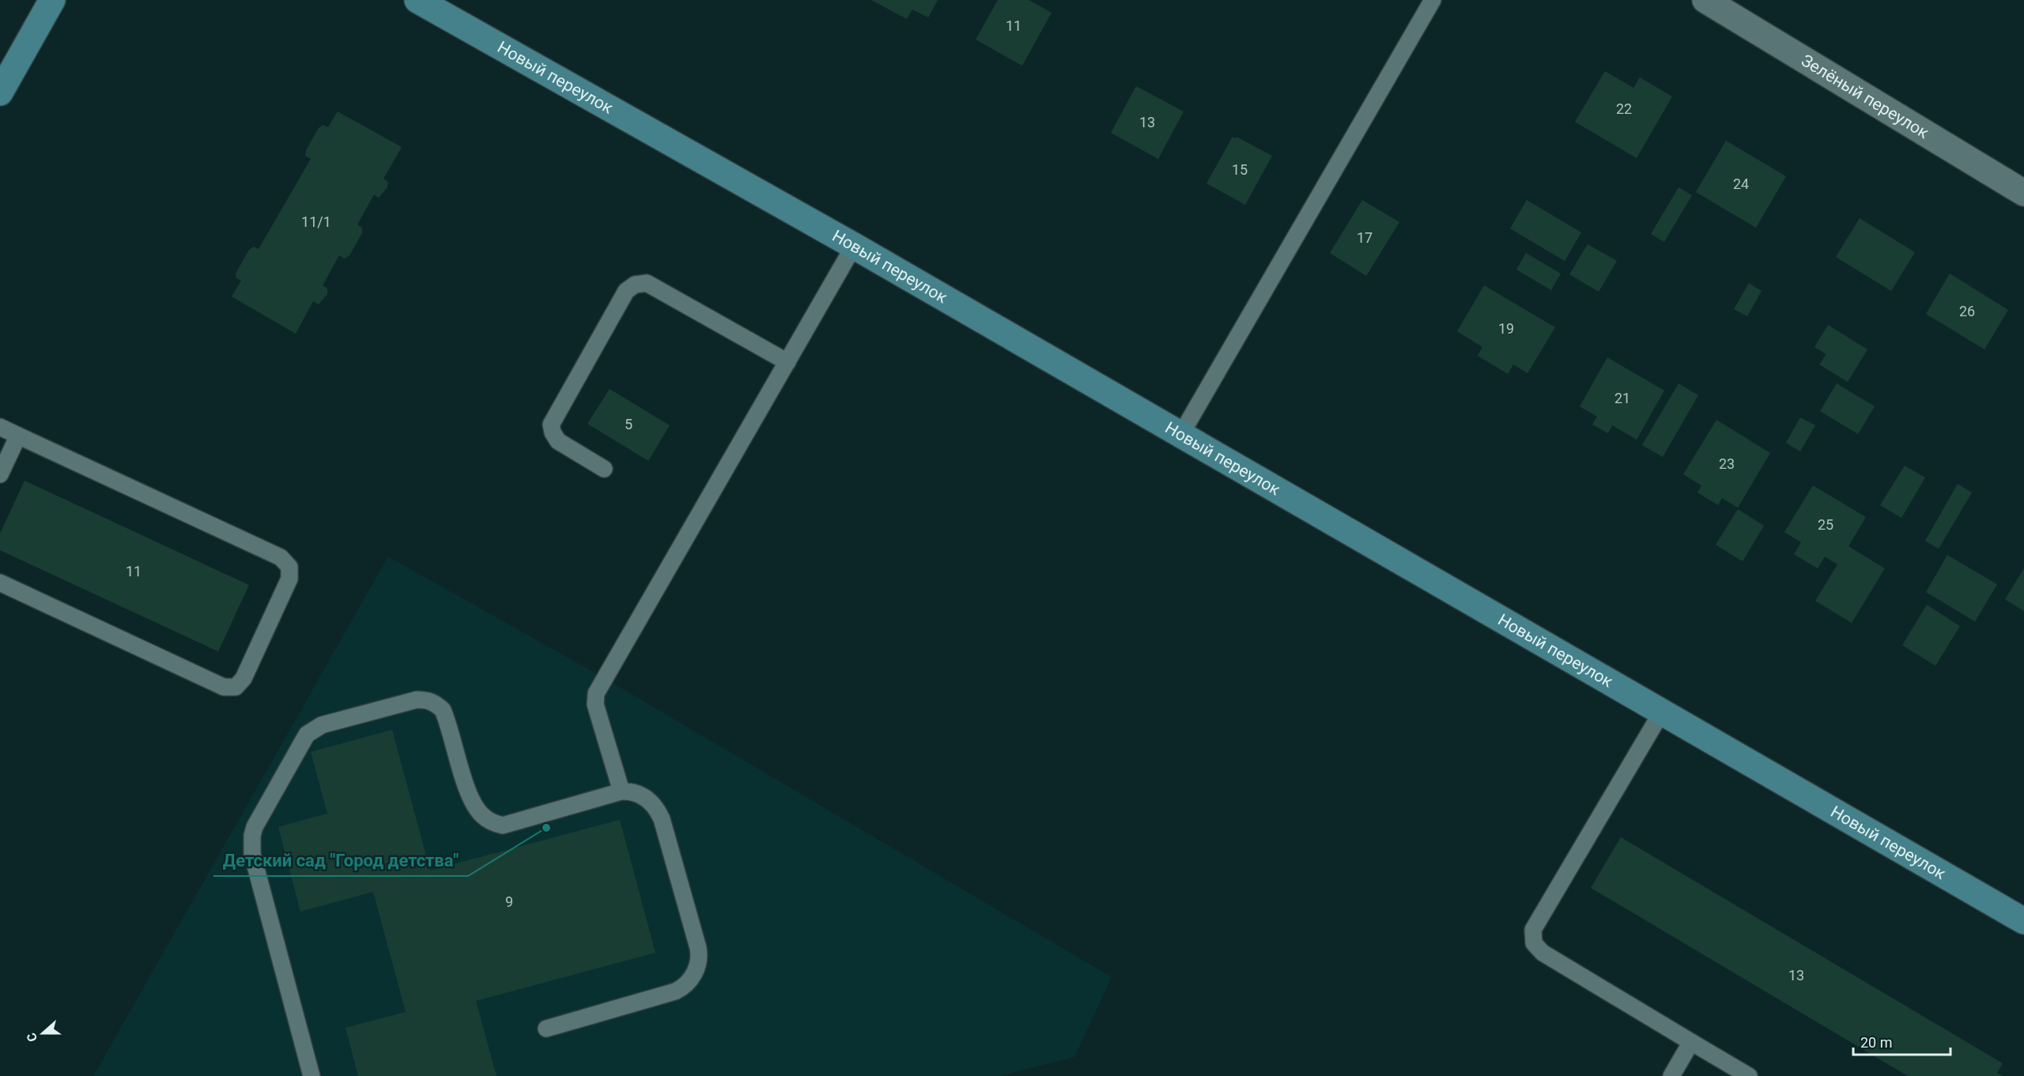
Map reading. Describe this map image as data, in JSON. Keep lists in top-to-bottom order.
{
  "streets": {
    "street": ["Новый переулок", "Зелёный переулок"]
  },
  "places": ["Детский сад \"Город детства\""],
  "house_numbers": [
    "11",
    "22",
    "13",
    "15",
    "24",
    "11/1",
    "17",
    "26",
    "19",
    "21",
    "5",
    "23",
    "25",
    "11",
    "9",
    "13"
  ],
  "scale_bar": "20 m",
  "north": "left"
}
